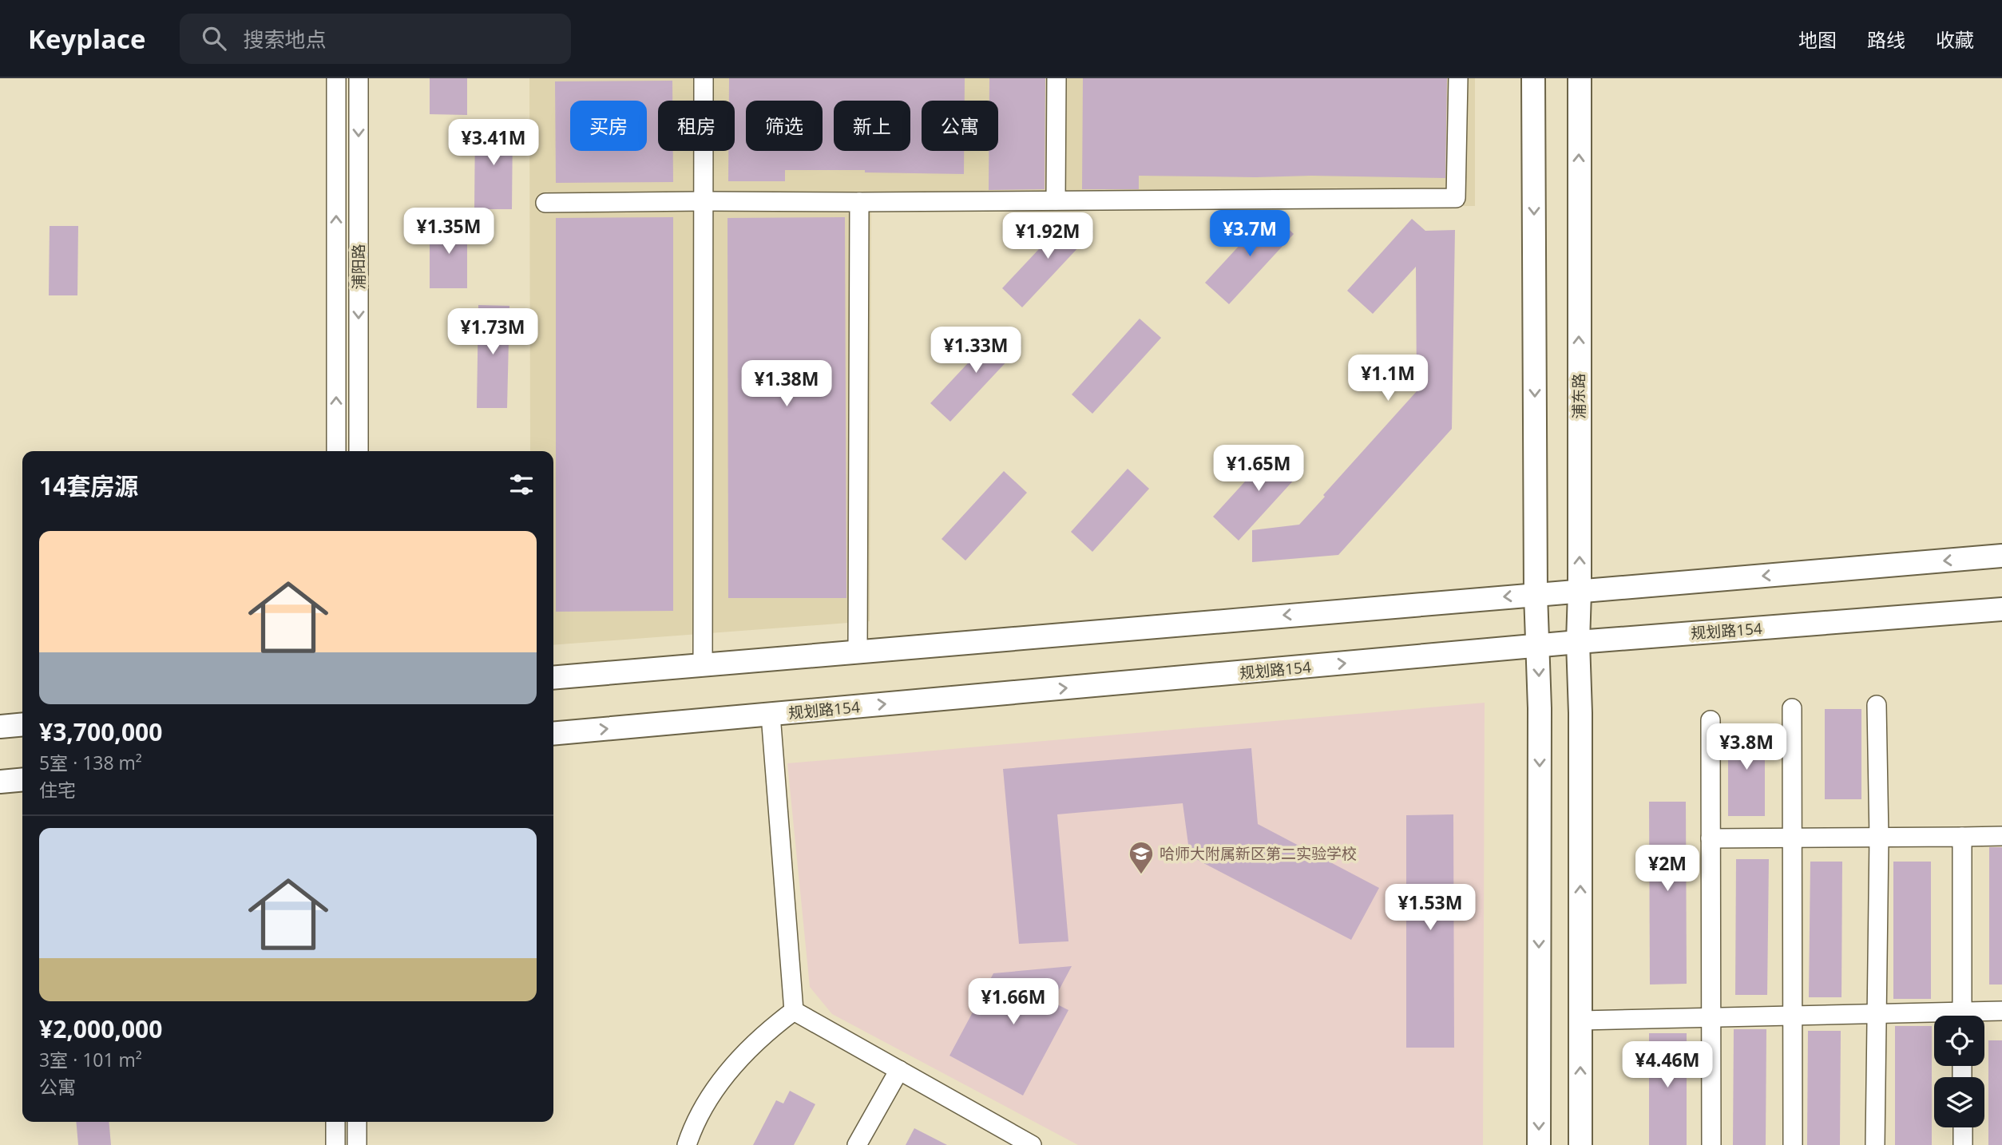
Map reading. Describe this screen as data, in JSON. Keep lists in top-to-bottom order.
{
  "streets": {
    "main road": ["浦东路", "规划路154"],
    "street": ["浦阳路"]
  },
  "crossings": [
    ["浦东路", "规划路154"]
  ],
  "places": {
    "school or university": ["哈师大附属新区第二实验学校"]
  },
  "page": {
    "header": "Keyplace",
    "search": "搜索地点",
    "nav": ["地图", "路线", "收藏"],
    "chip": [
      "买房",
      "租房",
      "筛选",
      "新上",
      "公寓"
    ],
    "price": [
      "¥3.41M",
      "¥1.35M",
      "¥3.7M",
      "¥1.92M",
      "¥1.73M",
      "¥1.33M",
      "¥1.1M",
      "¥1.38M",
      "¥1.65M",
      "¥3.8M",
      "¥2M",
      "¥1.53M",
      "¥1.66M",
      "¥4.46M"
    ],
    "heading": "14套房源",
    "list": [
      {
        "name": "¥3,700,000",
        "note": "5室 · 138 m² · 住宅"
      },
      {
        "name": "¥2,000,000",
        "note": "3室 · 101 m² · 公寓"
      }
    ]
  }
}
